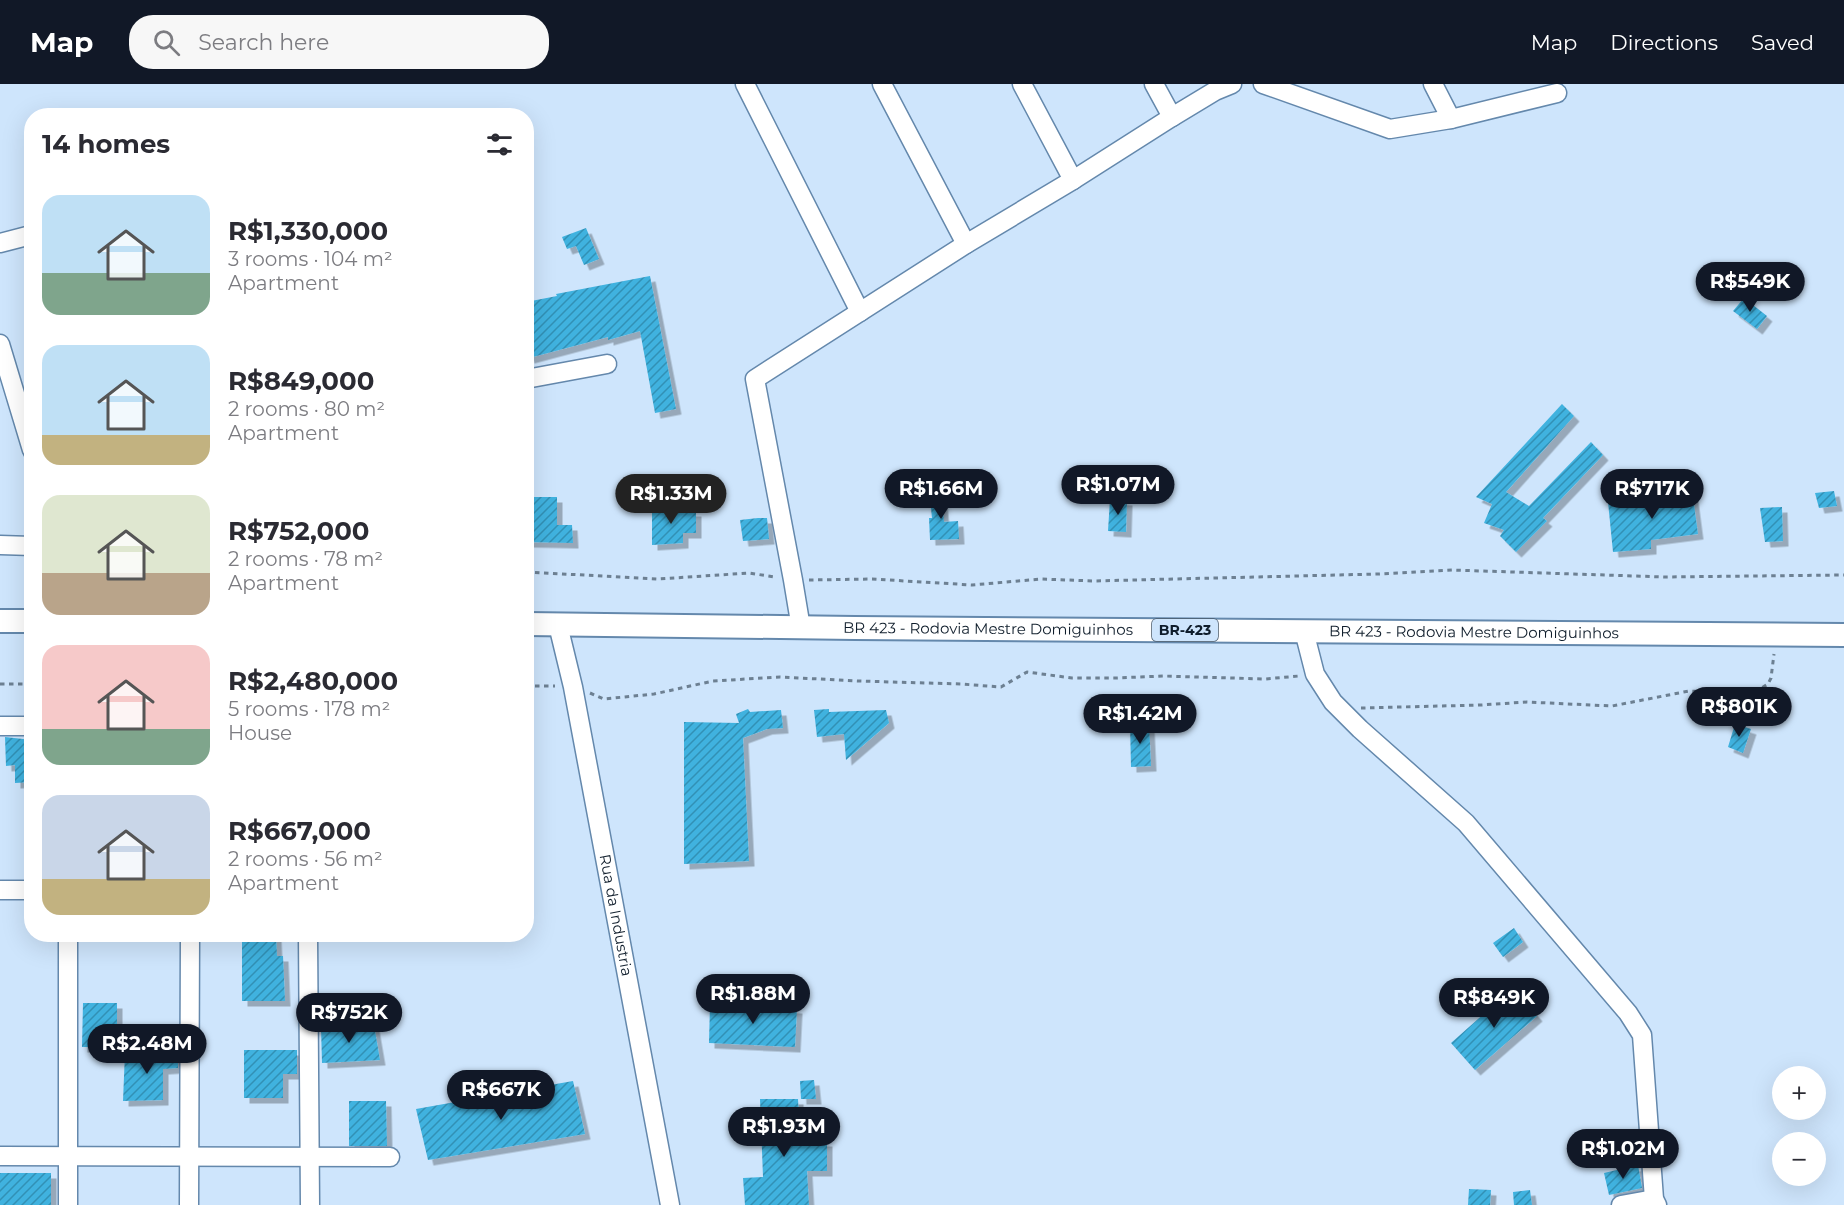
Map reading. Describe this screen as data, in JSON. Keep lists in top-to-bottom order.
{
  "streets": {
    "main road": ["BR 423 - Rodovia Mestre Domiguinhos", "BR-423"],
    "street": ["Rua da Industria"]
  },
  "crossings": [
    ["BR 423 - Rodovia Mestre Domiguinhos", "Rua da Industria"]
  ],
  "page": {
    "header": "Map",
    "search": "Search here",
    "nav": ["Map", "Directions", "Saved"],
    "heading": "14 homes",
    "list": [
      {
        "name": "R$1,330,000",
        "note": "3 rooms · 104 m² · Apartment"
      },
      {
        "name": "R$849,000",
        "note": "2 rooms · 80 m² · Apartment"
      },
      {
        "name": "R$752,000",
        "note": "2 rooms · 78 m² · Apartment"
      },
      {
        "name": "R$2,480,000",
        "note": "5 rooms · 178 m² · House"
      },
      {
        "name": "R$667,000",
        "note": "2 rooms · 56 m² · Apartment"
      }
    ],
    "price": [
      "R$549K",
      "R$1.07M",
      "R$1.66M",
      "R$717K",
      "R$1.33M",
      "R$801K",
      "R$1.42M",
      "R$1.88M",
      "R$849K",
      "R$752K",
      "R$2.48M",
      "R$667K",
      "R$1.93M",
      "R$1.02M"
    ],
    "map_buttons": ["+", "−"]
  }
}
